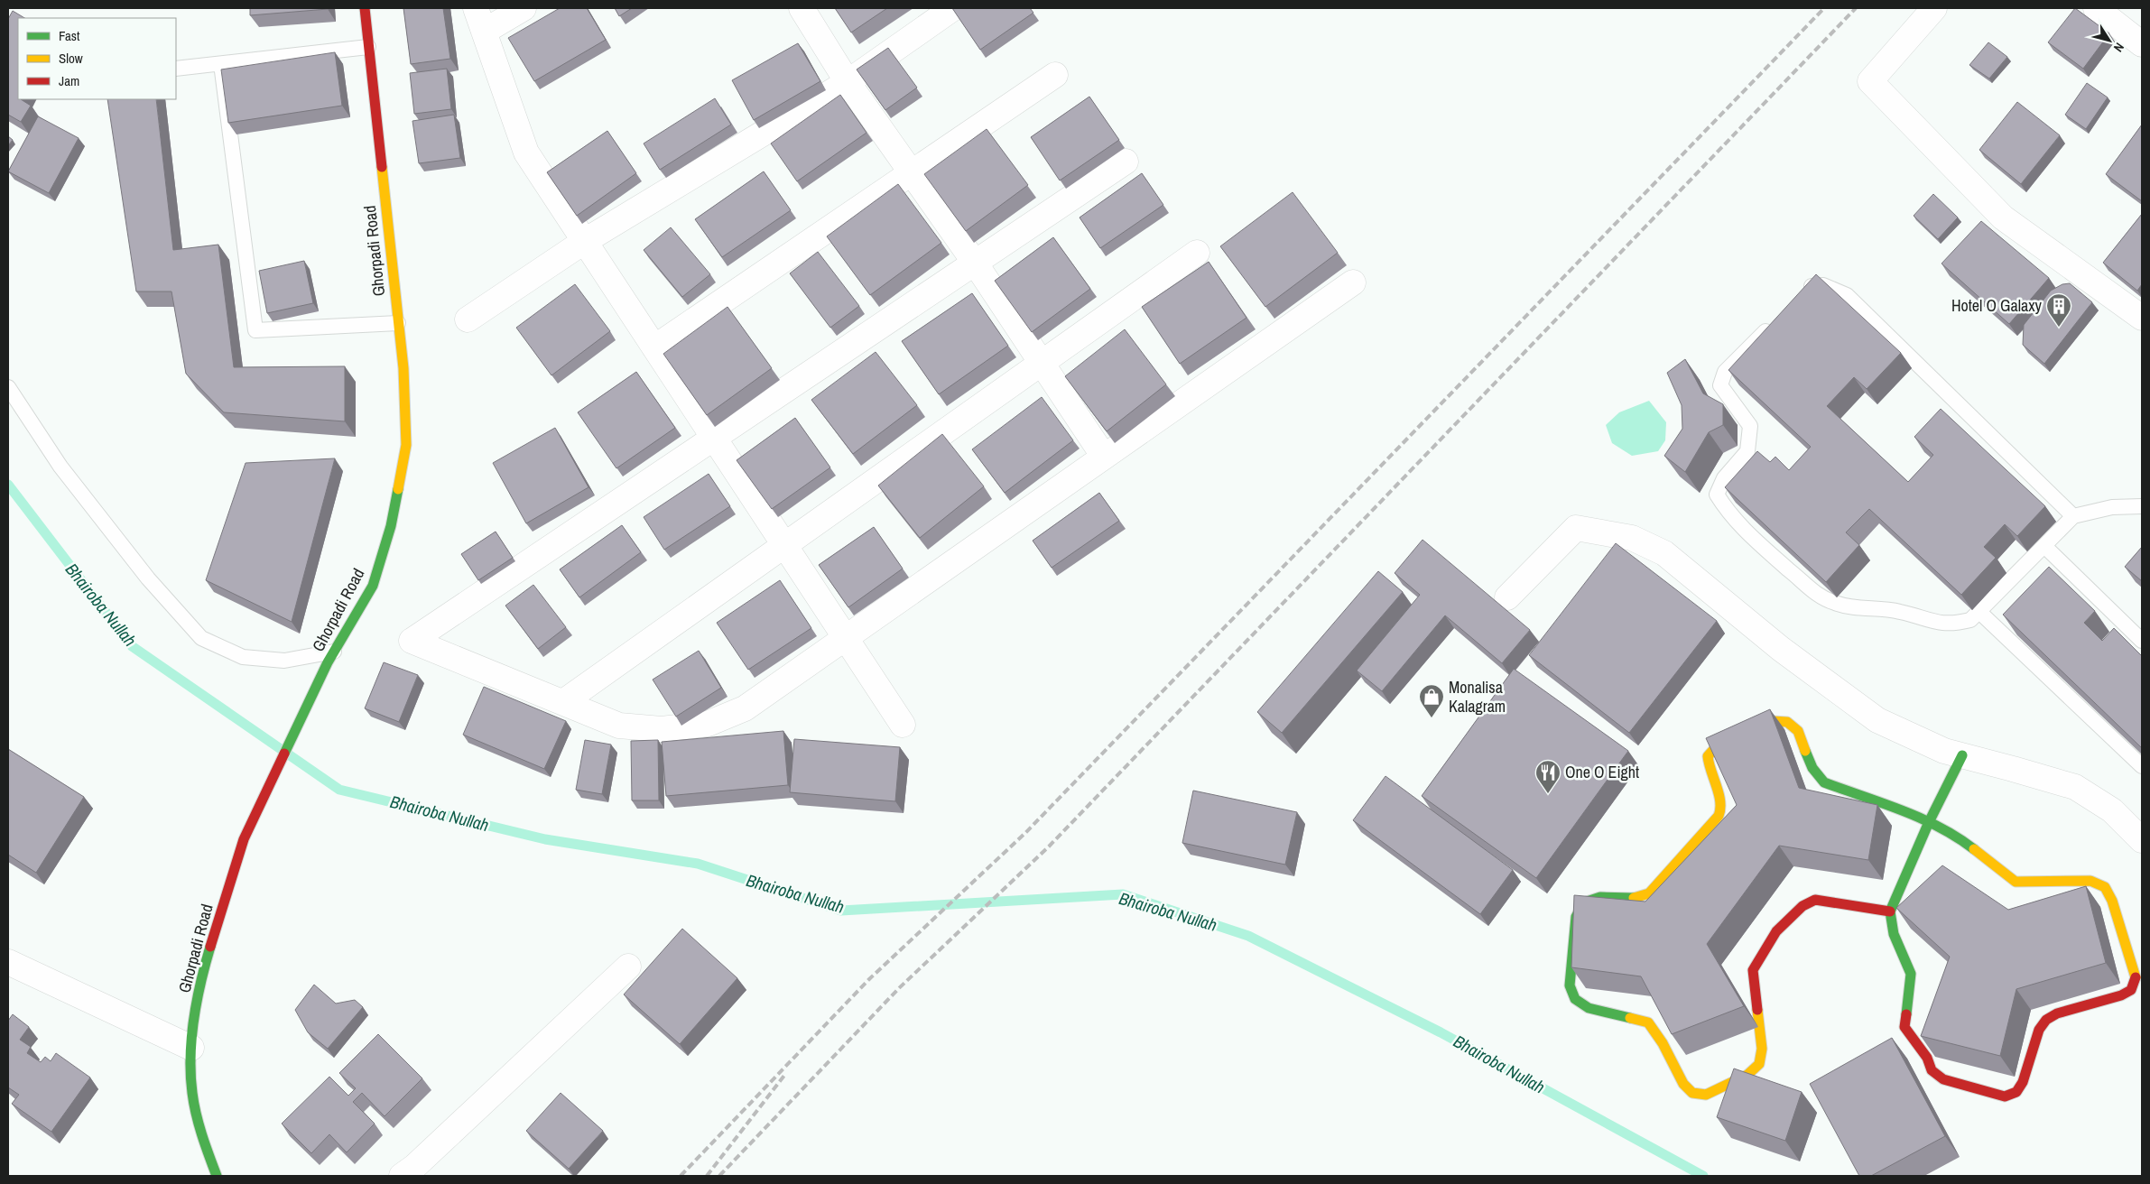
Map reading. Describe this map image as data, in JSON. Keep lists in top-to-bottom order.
{
  "streets": {
    "street": ["Ghorpadi Road"]
  },
  "water": ["Bhairoba Nullah"],
  "places": {
    "building": ["Hotel O Galaxy"],
    "shop": ["Monalisa Kalagram"],
    "restaurant": ["One O Eight"]
  },
  "legend": ["Fast", "Slow", "Jam"],
  "north": "bottom right"
}
